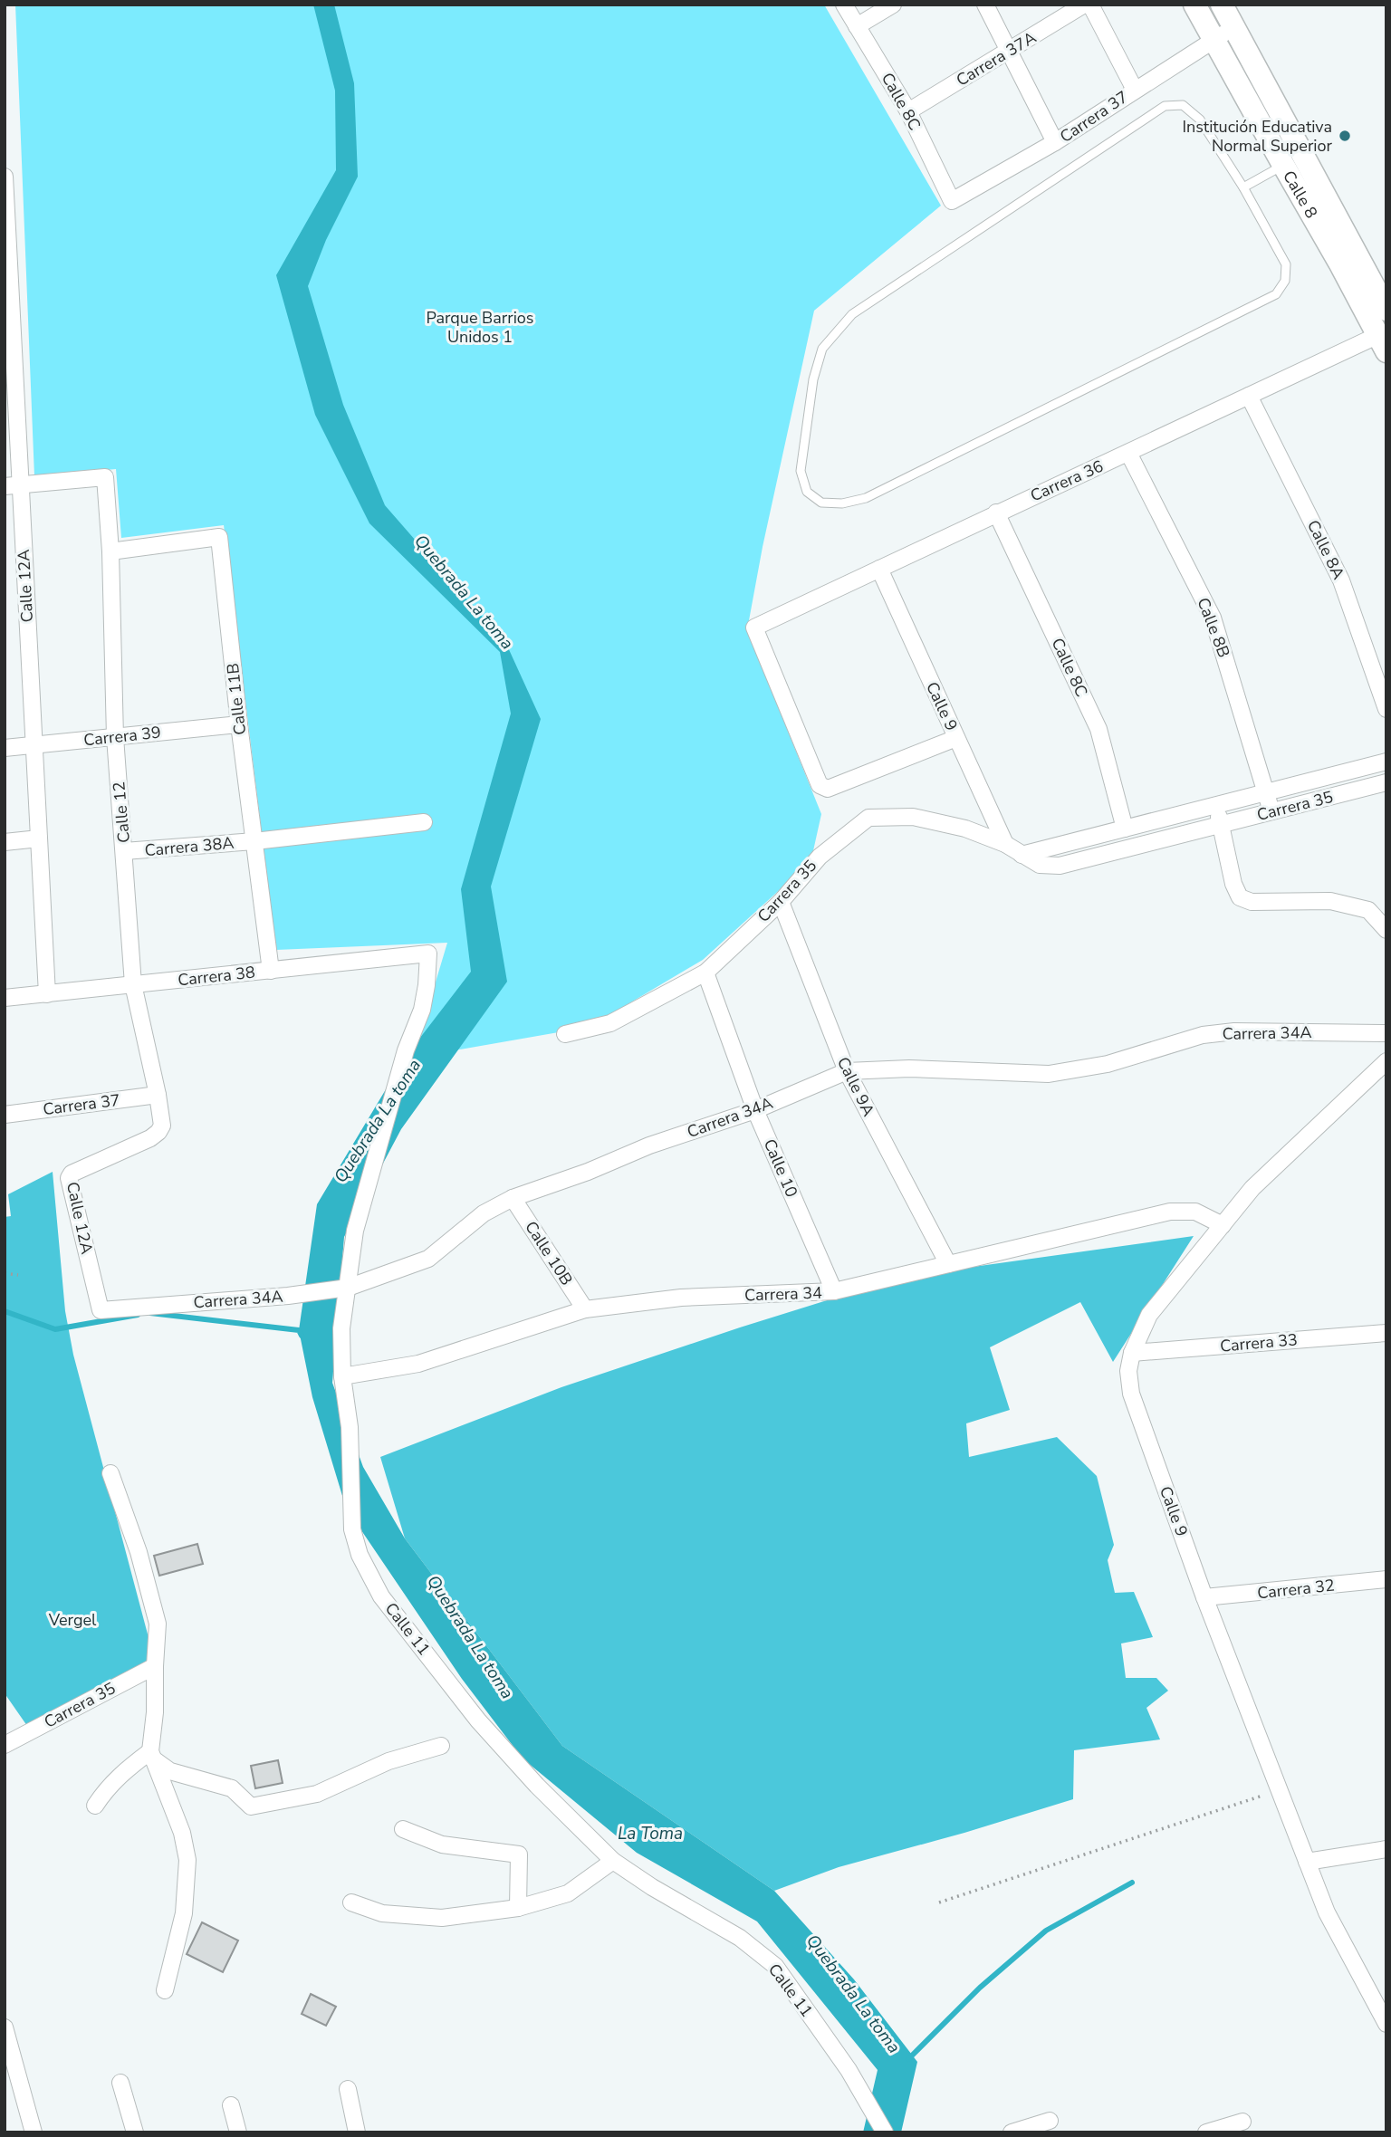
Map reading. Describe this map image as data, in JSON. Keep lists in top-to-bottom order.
{
  "streets": {
    "main road": ["Calle 8"],
    "street": [
      "Carrera 37A",
      "Calle 8C",
      "Carrera 37",
      "Carrera 36",
      "Calle 8A",
      "Calle 12A",
      "Calle 8B",
      "Calle 11B",
      "Calle 9",
      "Carrera 39",
      "Carrera 35",
      "Calle 12",
      "Carrera 38A",
      "Carrera 38",
      "Carrera 34A",
      "Calle 9A",
      "Calle 10",
      "Calle 10B",
      "Carrera 34",
      "Carrera 33",
      "Carrera 32",
      "Calle 11"
    ]
  },
  "crossings": [
    ["Carrera 37A", "Calle 8C"],
    ["Calle 8C", "Carrera 37"],
    ["Calle 8C", "Carrera 36"],
    ["Calle 8C", "Carrera 35"],
    ["Carrera 37", "Calle 8"],
    ["Carrera 37", "Calle 12"],
    ["Calle 8", "Carrera 36"],
    ["Carrera 36", "Calle 8A"],
    ["Carrera 36", "Calle 8B"],
    ["Carrera 36", "Calle 9"],
    ["Calle 12A", "Carrera 39"],
    ["Calle 12A", "Calle 12"],
    ["Calle 12A", "Carrera 38"],
    ["Calle 12A", "Carrera 34A"],
    ["Calle 8B", "Carrera 35"],
    ["Calle 11B", "Carrera 39"],
    ["Calle 11B", "Calle 12"],
    ["Calle 11B", "Carrera 38A"],
    ["Calle 11B", "Carrera 38"],
    ["Calle 9", "Carrera 35"],
    ["Calle 9", "Carrera 34"],
    ["Calle 9", "Carrera 33"],
    ["Calle 9", "Carrera 32"],
    ["Carrera 39", "Calle 12"],
    ["Carrera 35", "Calle 9A"],
    ["Carrera 35", "Calle 10"],
    ["Calle 12", "Carrera 38A"],
    ["Calle 12", "Carrera 38"],
    ["Carrera 38", "Calle 11"],
    ["Carrera 34A", "Calle 9A"],
    ["Carrera 34A", "Calle 10"],
    ["Carrera 34A", "Calle 10B"],
    ["Carrera 34A", "Calle 11"],
    ["Calle 9A", "Carrera 34"],
    ["Calle 10", "Carrera 34"],
    ["Calle 10B", "Carrera 34"],
    ["Carrera 34", "Calle 11"]
  ],
  "water": ["Quebrada La toma", "La Toma"],
  "parks": ["Parque Barrios Unidos 1", "Vergel"],
  "places": ["Institución Educativa Normal Superior"]
}
